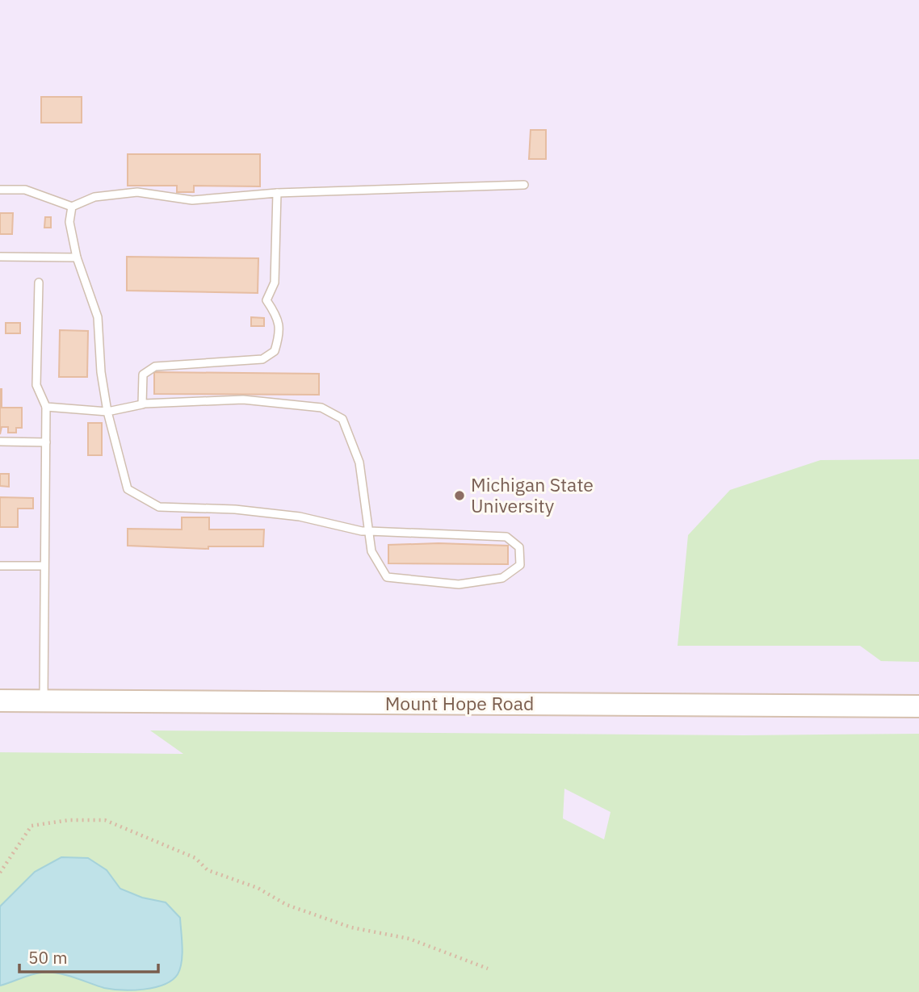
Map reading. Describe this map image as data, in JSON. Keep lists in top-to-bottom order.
{
  "streets": {
    "street": ["Mount Hope Road"]
  },
  "places": ["Michigan State University"],
  "scale_bar": "50 m"
}
